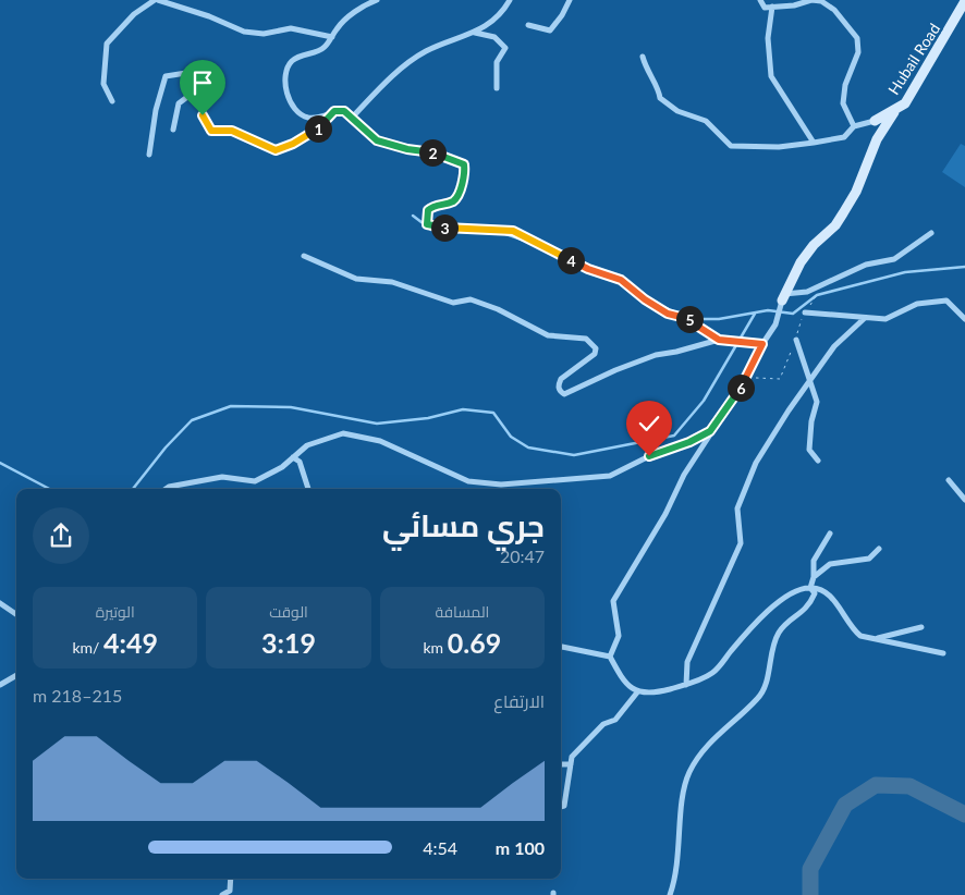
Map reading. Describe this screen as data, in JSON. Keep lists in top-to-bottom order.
{
  "streets": {
    "street": ["Hubail Road"]
  },
  "page": {
    "pins": [
      "1",
      "2",
      "3",
      "4",
      "5",
      "6"
    ],
    "heading": ["جري مسائي", "20:47"],
    "stats": [
      ["المسافة", "0.69 km"],
      ["الوقت", "3:19"],
      ["الوتيرة", "4:49 /km"]
    ],
    "chart": ["الارتفاع", "215–218 m"],
    "list": [
      {
        "name": "100 m",
        "note": "4:54"
      }
    ]
  }
}
